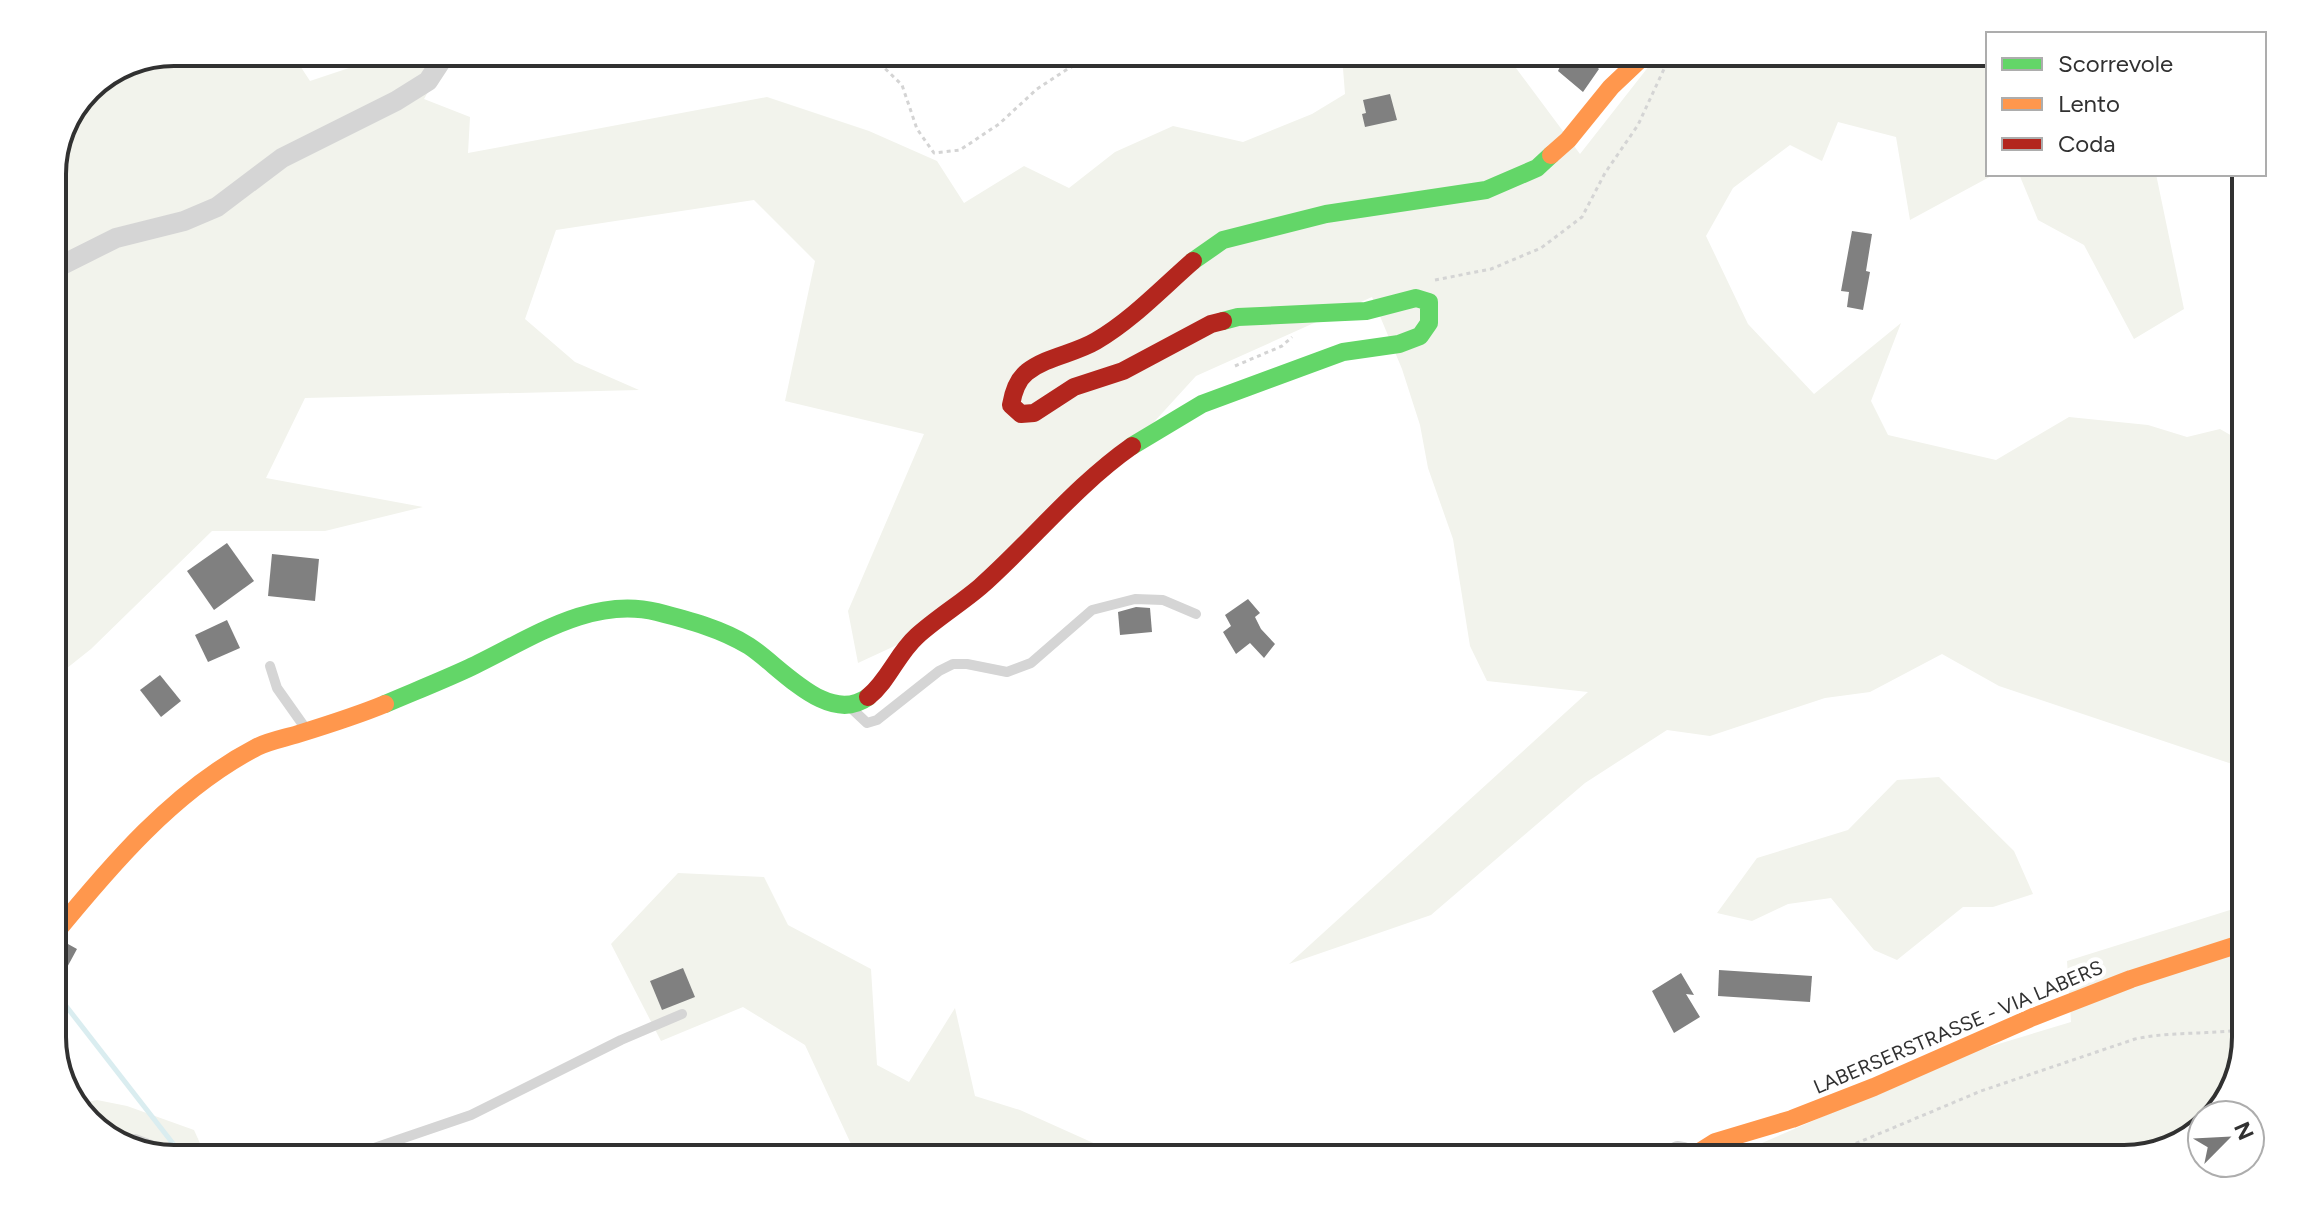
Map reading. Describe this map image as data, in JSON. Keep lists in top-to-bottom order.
{
  "streets": {
    "street": ["LABERSERSTRASSE - VIA LABERS"]
  },
  "legend": ["Scorrevole", "Lento", "Coda"],
  "north": "top right"
}
